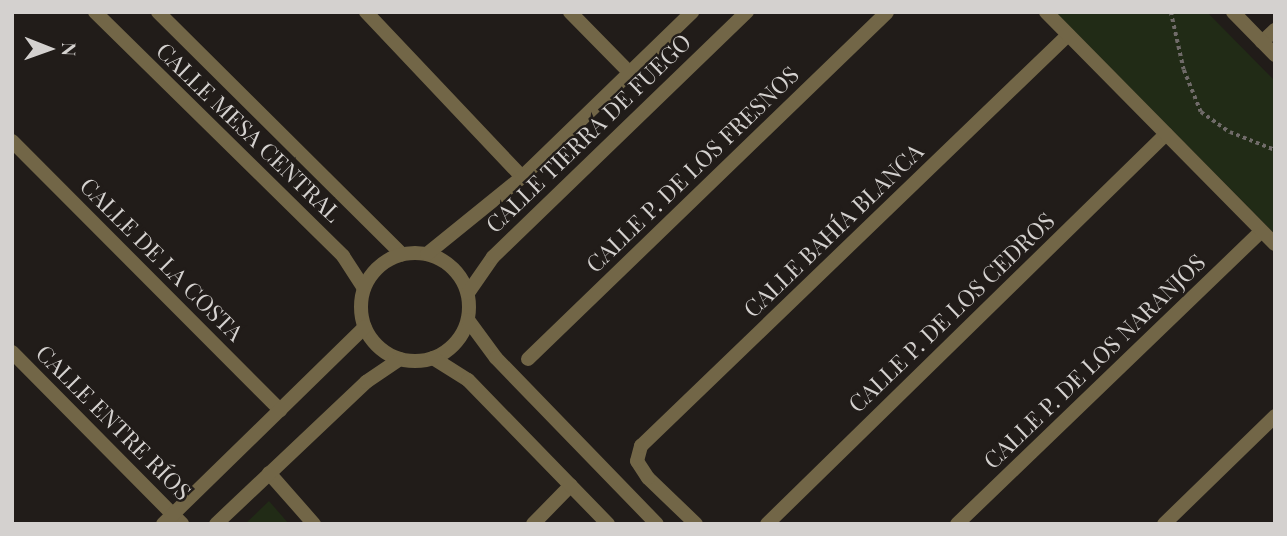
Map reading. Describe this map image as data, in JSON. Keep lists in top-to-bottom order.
{
  "streets": {
    "street": [
      "CALLE MESA CENTRAL",
      "CALLE TIERRA DE FUEGO",
      "CALLE P. DE LOS FRESNOS",
      "CALLE BAHÍA BLANCA",
      "CALLE DE LA COSTA",
      "CALLE P. DE LOS CEDROS",
      "CALLE P. DE LOS NARANJOS",
      "CALLE ENTRE RÍOS"
    ]
  },
  "crossings": [
    ["CALLE MESA CENTRAL", "CALLE TIERRA DE FUEGO"]
  ],
  "north": "right"
}
